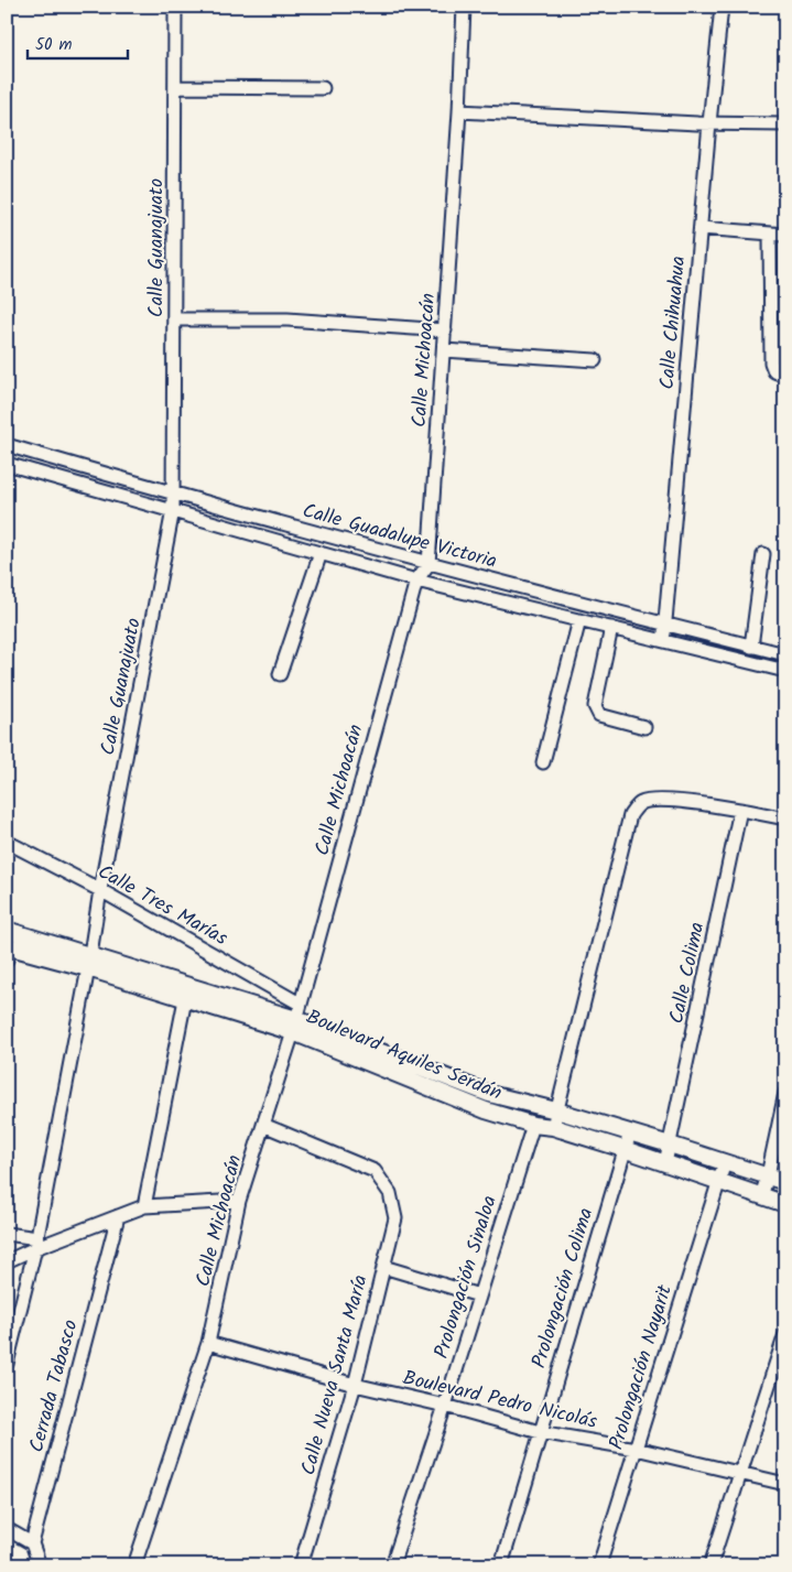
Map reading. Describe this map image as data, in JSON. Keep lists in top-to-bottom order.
{
  "streets": {
    "street": [
      "Calle Guanajuato",
      "Calle Chihuahua",
      "Calle Michoacán",
      "Calle Guadalupe Victoria",
      "Calle Tres Marías",
      "Calle Colima",
      "Boulevard Aquiles Serdán",
      "Prolongación Sinaloa",
      "Prolongación Colima",
      "Prolongación Nayarit",
      "Calle Nueva Santa María",
      "Cerrada Tabasco",
      "Boulevard Pedro Nicolás"
    ]
  },
  "crossings": [
    ["Calle Guanajuato", "Calle Guadalupe Victoria"],
    ["Calle Guanajuato", "Calle Tres Marías"],
    ["Calle Guanajuato", "Boulevard Aquiles Serdán"],
    ["Calle Chihuahua", "Calle Guadalupe Victoria"],
    ["Calle Michoacán", "Calle Guadalupe Victoria"],
    ["Calle Michoacán", "Calle Tres Marías"],
    ["Calle Michoacán", "Boulevard Aquiles Serdán"],
    ["Calle Michoacán", "Calle Nueva Santa María"],
    ["Calle Michoacán", "Boulevard Pedro Nicolás"],
    ["Calle Tres Marías", "Boulevard Aquiles Serdán"],
    ["Calle Colima", "Boulevard Aquiles Serdán"],
    ["Boulevard Aquiles Serdán", "Prolongación Sinaloa"],
    ["Boulevard Aquiles Serdán", "Prolongación Colima"],
    ["Boulevard Aquiles Serdán", "Prolongación Nayarit"],
    ["Prolongación Sinaloa", "Boulevard Pedro Nicolás"],
    ["Prolongación Colima", "Boulevard Pedro Nicolás"],
    ["Prolongación Nayarit", "Boulevard Pedro Nicolás"],
    ["Calle Nueva Santa María", "Boulevard Pedro Nicolás"]
  ],
  "scale_bar": "50 m"
}
